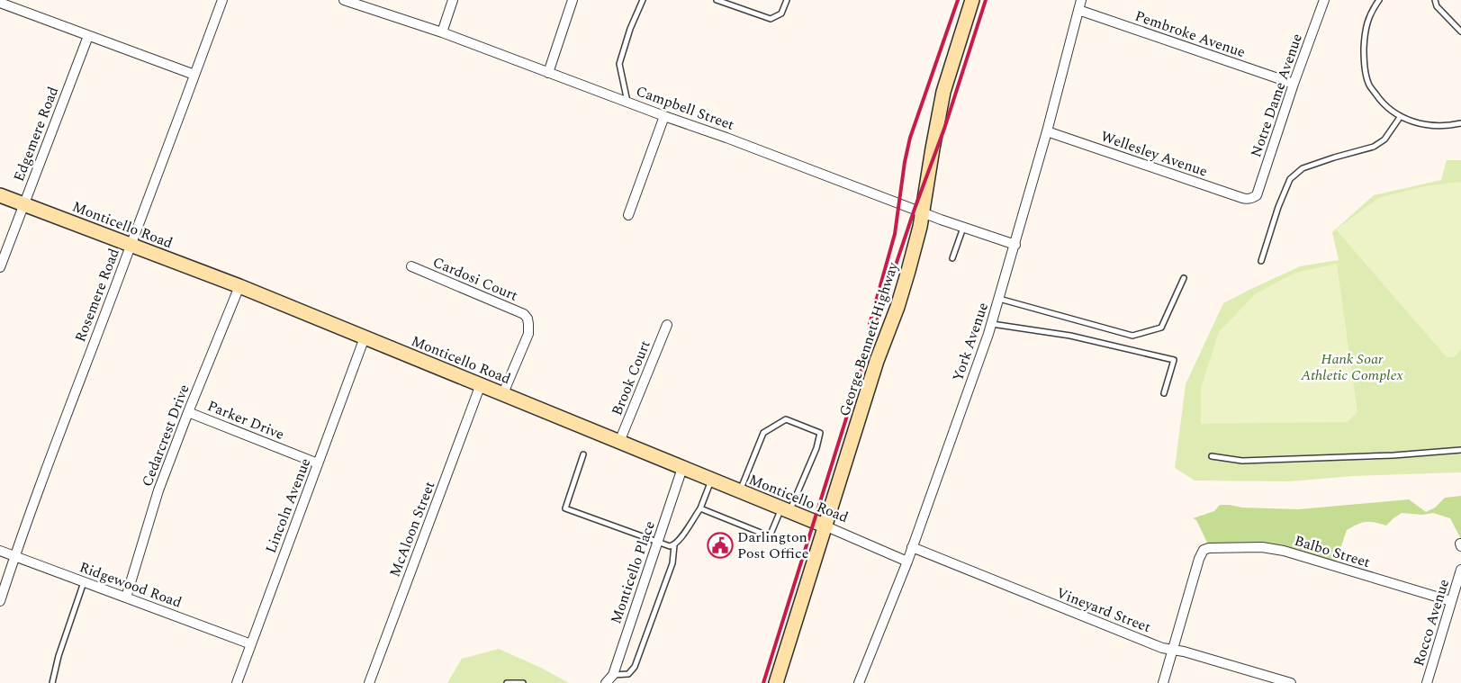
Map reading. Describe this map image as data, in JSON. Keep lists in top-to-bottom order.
{
  "streets": {
    "street": [
      "Pembroke Avenue",
      "Notre Dame Avenue",
      "Campbell Street",
      "Edgemere Road",
      "Wellesley Avenue",
      "Monticello Road",
      "Cardosi Court",
      "Rosemere Road",
      "George Bennett Highway",
      "York Avenue",
      "Brook Court",
      "Parker Drive",
      "Cedarcrest Drive",
      "Lincoln Avenue",
      "McAloon Street",
      "Balbo Street",
      "Monticello Place",
      "Ridgewood Road",
      "Vineyard Street",
      "Rocco Avenue"
    ]
  },
  "crossings": [
    ["Pembroke Avenue", "Notre Dame Avenue"],
    ["Pembroke Avenue", "York Avenue"],
    ["Notre Dame Avenue", "Wellesley Avenue"],
    ["Campbell Street", "George Bennett Highway"],
    ["Campbell Street", "York Avenue"],
    ["Edgemere Road", "Monticello Road"],
    ["Wellesley Avenue", "York Avenue"],
    ["Monticello Road", "Cardosi Court"],
    ["Monticello Road", "Rosemere Road"],
    ["Monticello Road", "George Bennett Highway"],
    ["Monticello Road", "York Avenue"],
    ["Monticello Road", "Brook Court"],
    ["Monticello Road", "Cedarcrest Drive"],
    ["Monticello Road", "Lincoln Avenue"],
    ["Monticello Road", "McAloon Street"],
    ["Monticello Road", "Monticello Place"],
    ["Rosemere Road", "Ridgewood Road"],
    ["York Avenue", "Vineyard Street"],
    ["Parker Drive", "Cedarcrest Drive"],
    ["Parker Drive", "Lincoln Avenue"],
    ["Cedarcrest Drive", "Ridgewood Road"],
    ["Lincoln Avenue", "Ridgewood Road"],
    ["Balbo Street", "Vineyard Street"],
    ["Balbo Street", "Rocco Avenue"]
  ],
  "parks": ["Hank Soar Athletic Complex"],
  "places": {
    "public building": ["Darlington Post Office"]
  }
}
